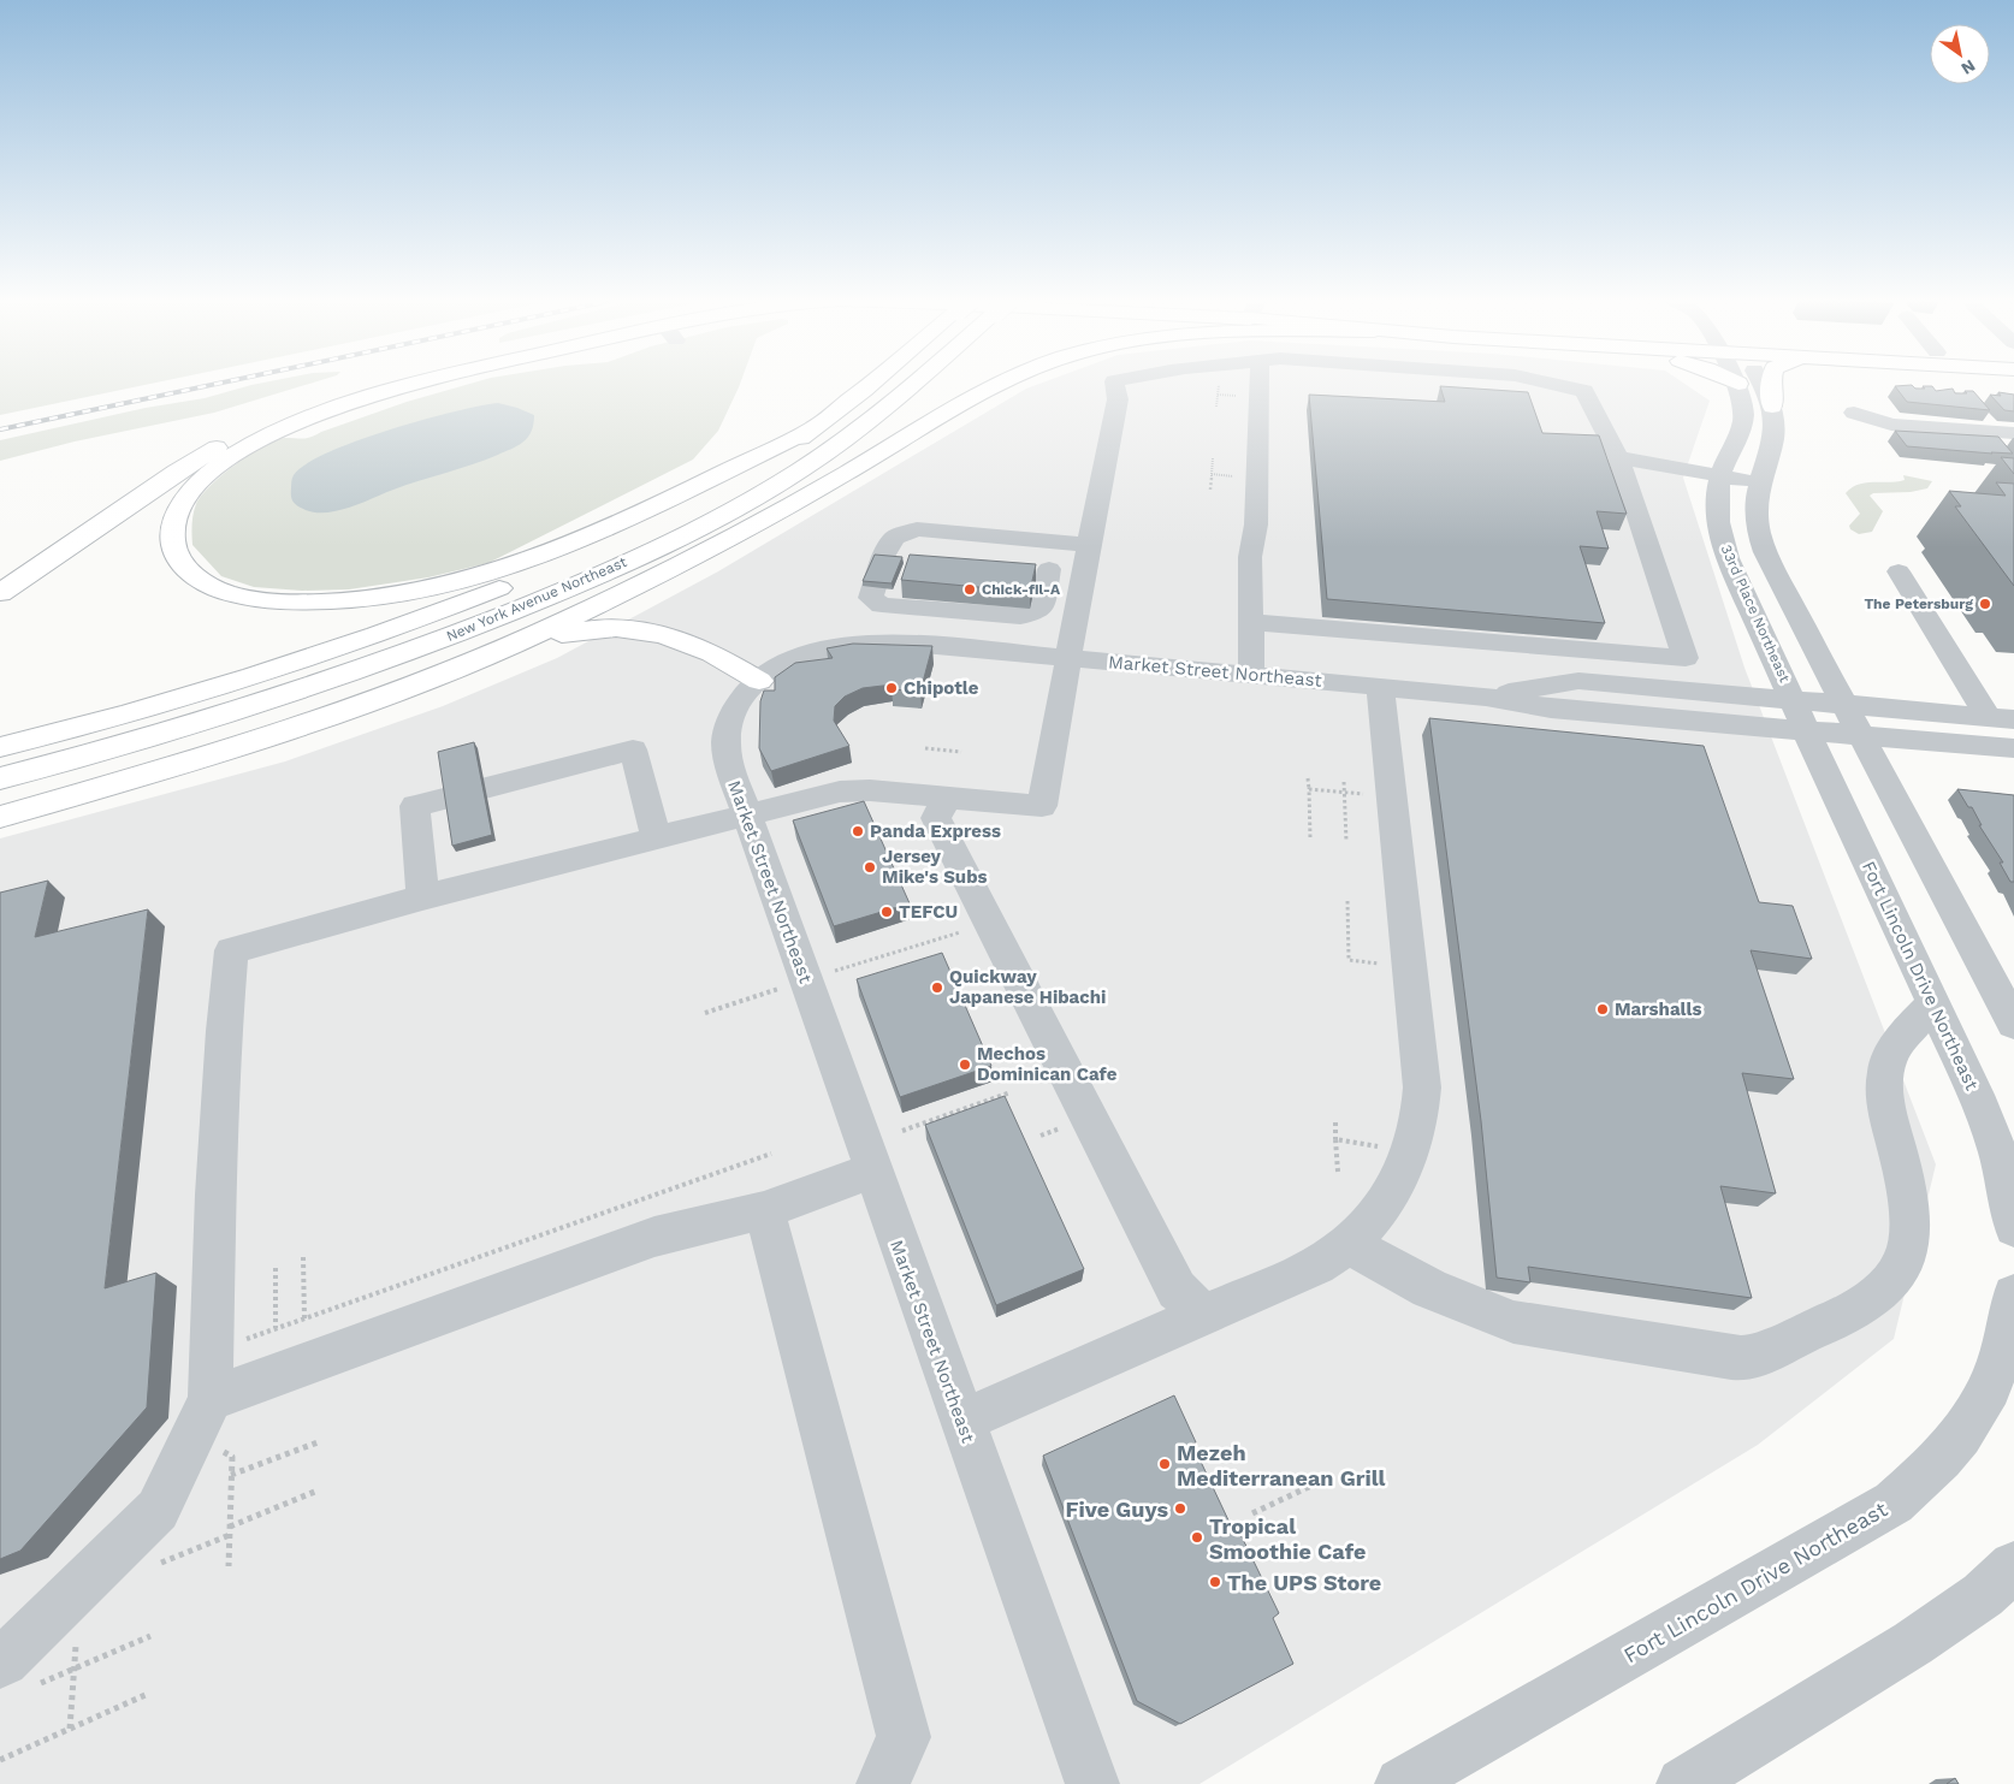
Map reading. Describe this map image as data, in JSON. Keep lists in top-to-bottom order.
{
  "streets": {
    "main road": ["New York Avenue Northeast"],
    "street": ["33rd Place Northeast", "Market Street Northeast", "Fort Lincoln Drive Northeast"]
  },
  "crossings": [
    ["33rd Place Northeast", "Market Street Northeast"],
    ["33rd Place Northeast", "Fort Lincoln Drive Northeast"],
    ["Market Street Northeast", "Fort Lincoln Drive Northeast"]
  ],
  "places": [
    "Chick-fil-A",
    "The Petersburg",
    "Chipotle",
    "Panda Express",
    "Jersey Mike's Subs",
    "TEFCU",
    "Quickway Japanese Hibachi",
    "Marshalls",
    "Mechos Dominican Cafe",
    "Mezeh Mediterranean Grill",
    "Five Guys",
    "Tropical Smoothie Cafe",
    "The UPS Store"
  ],
  "north": "bottom right"
}
